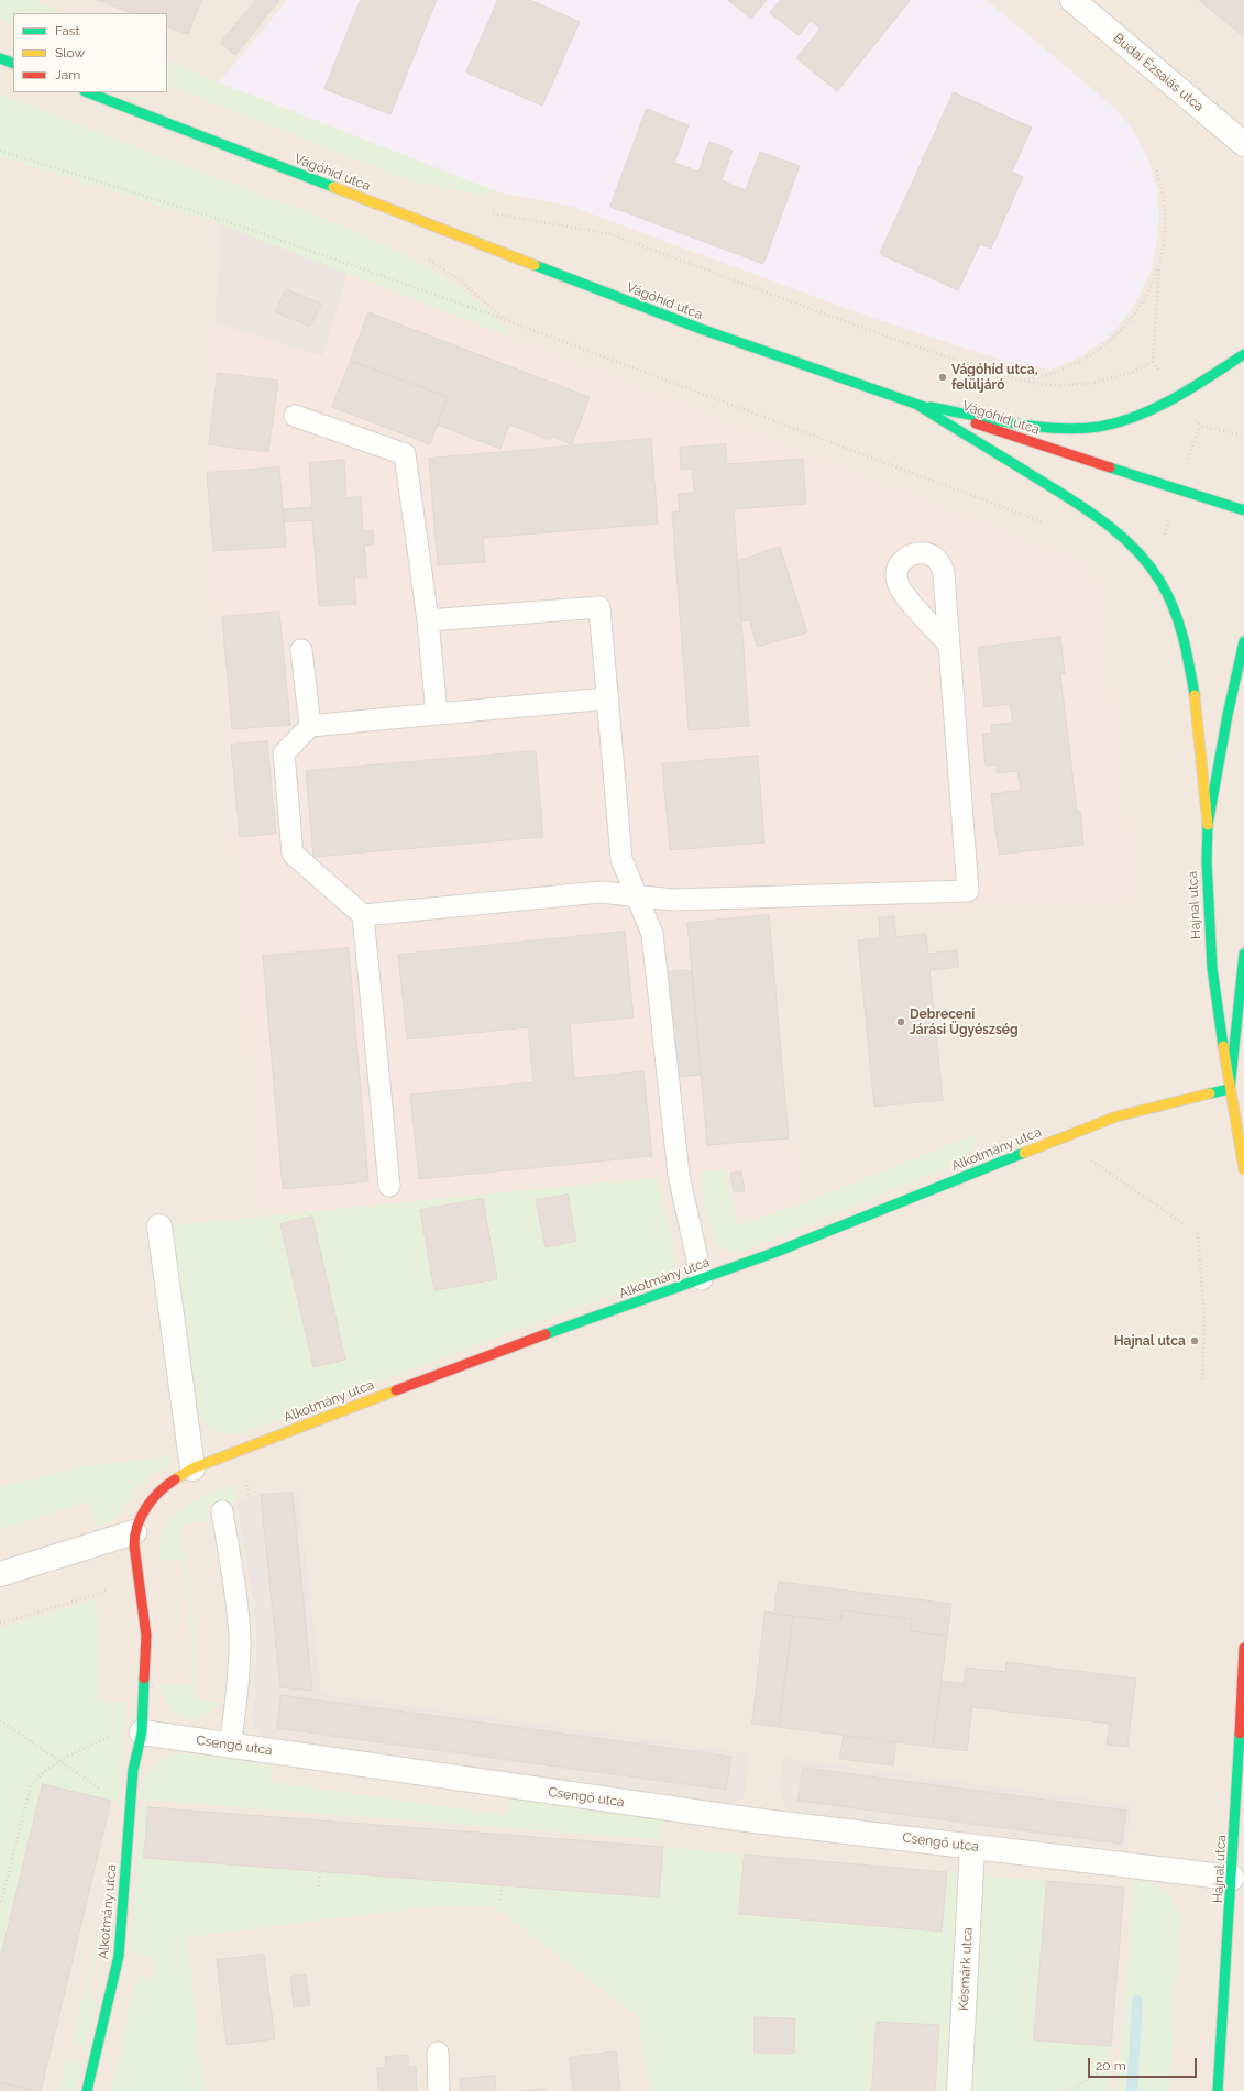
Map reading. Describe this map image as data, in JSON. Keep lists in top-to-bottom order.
{
  "streets": {
    "main road": ["Vágóhíd utca", "Hajnal utca", "Alkotmány utca"],
    "street": ["Budai Ézsaiás utca", "Csengő utca", "Késmárk utca"]
  },
  "crossings": [
    ["Hajnal utca", "Alkotmány utca"],
    ["Hajnal utca", "Csengő utca"],
    ["Alkotmány utca", "Csengő utca"],
    ["Csengő utca", "Késmárk utca"]
  ],
  "places": ["Vágóhíd utca, felüljáró", "Debreceni Járási Ügyészség", "Hajnal utca"],
  "legend": ["Fast", "Slow", "Jam"],
  "scale_bar": "20 m"
}
